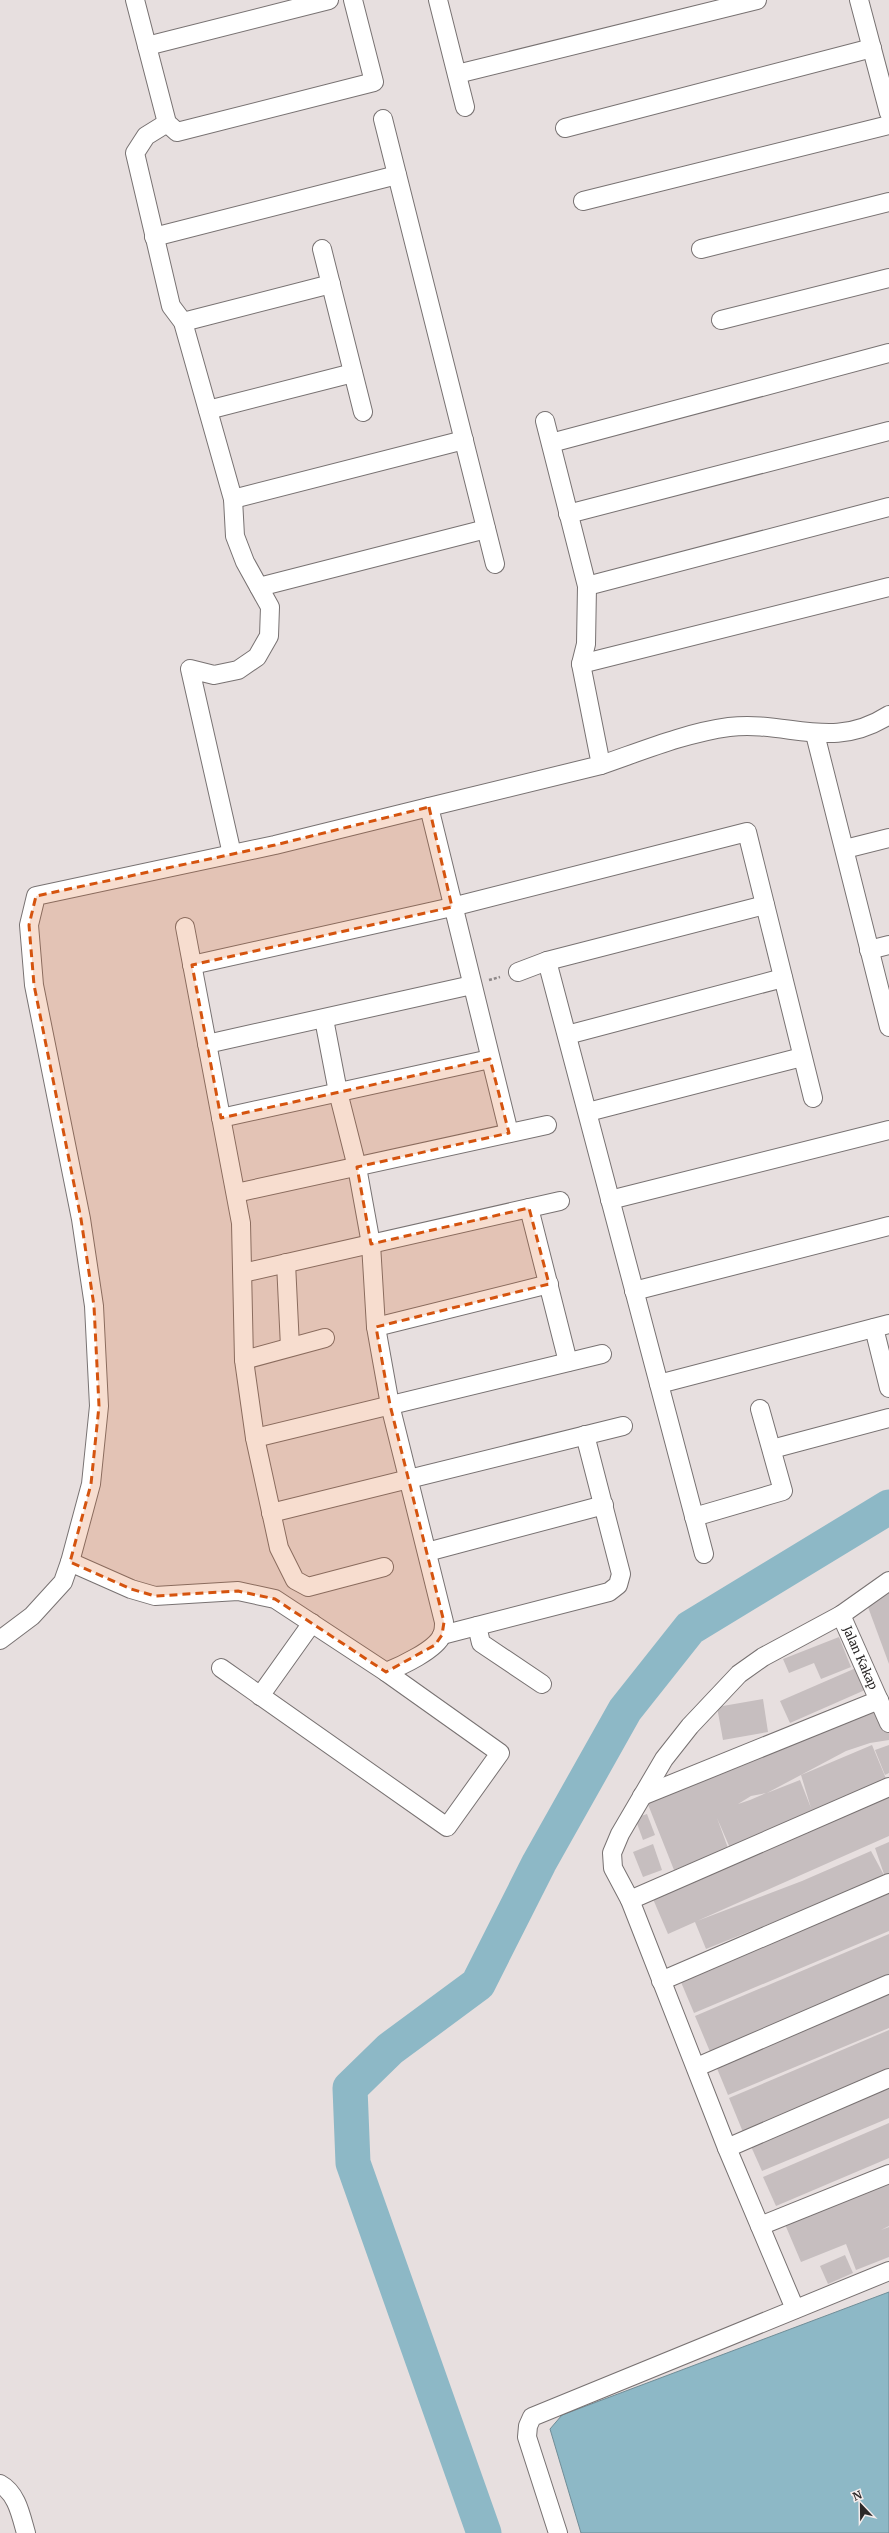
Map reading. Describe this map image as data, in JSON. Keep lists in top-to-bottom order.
{
  "streets": {
    "street": ["Jalan Kakap"]
  },
  "north": "top"
}
